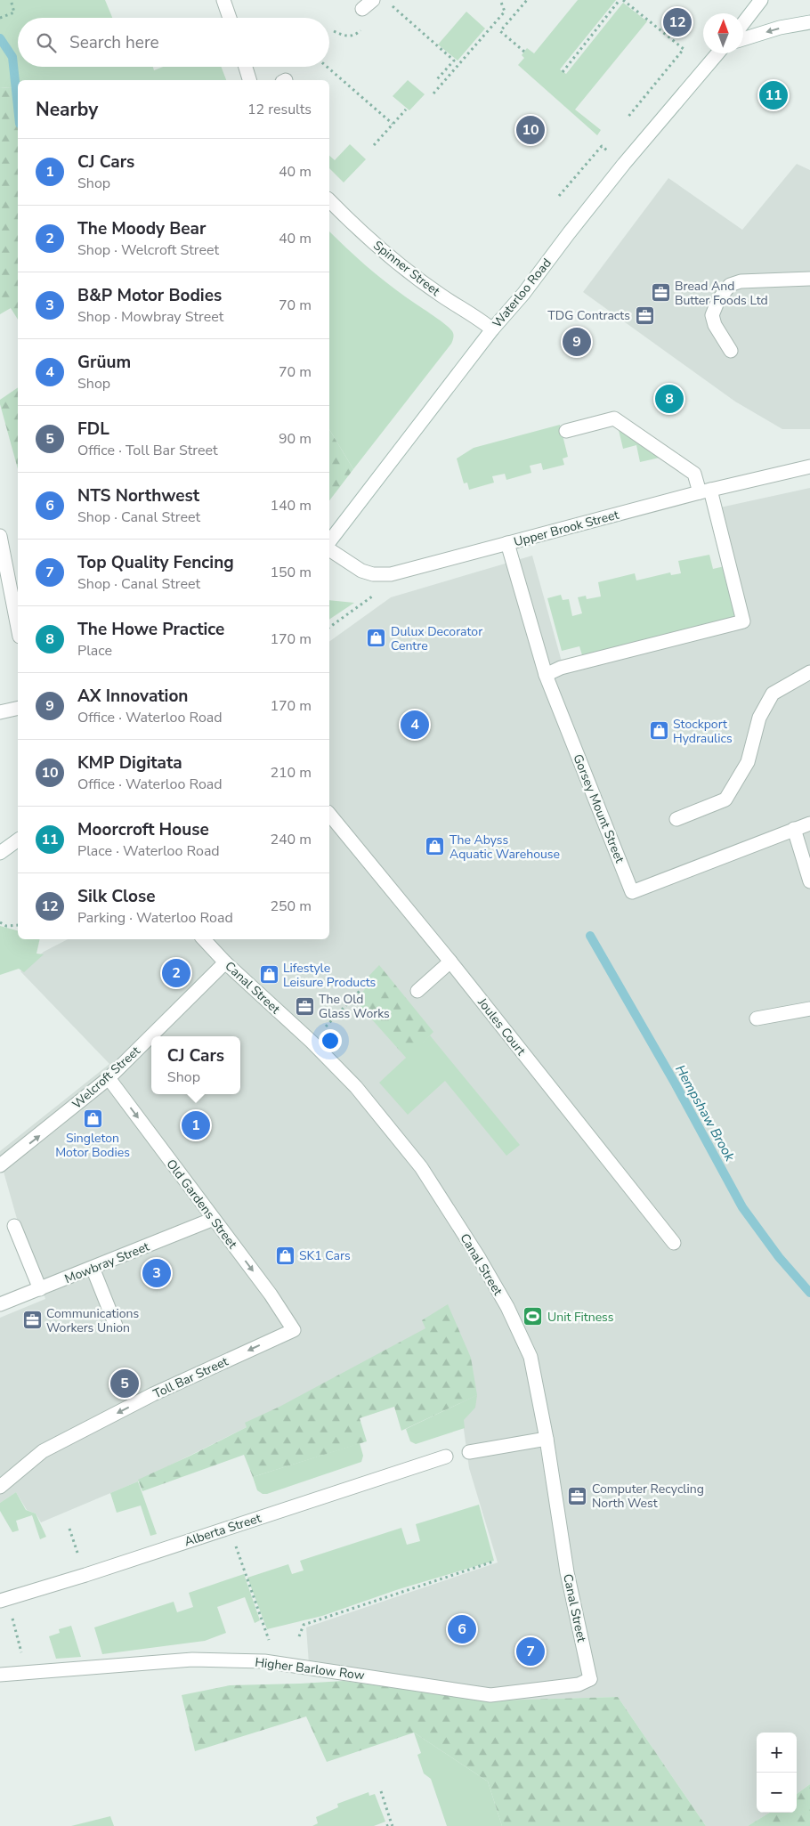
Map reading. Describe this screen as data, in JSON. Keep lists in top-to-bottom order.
{
  "streets": {
    "street": [
      "Spinner Street",
      "Waterloo Road",
      "Upper Brook Street",
      "Gorsey Mount Street",
      "Canal Street",
      "Joules Court",
      "Welcroft Street",
      "Old Gardens Street",
      "Mowbray Street",
      "Toll Bar Street",
      "Alberta Street",
      "Higher Barlow Row"
    ]
  },
  "crossings": [
    ["Spinner Street", "Waterloo Road"],
    ["Upper Brook Street", "Gorsey Mount Street"],
    ["Canal Street", "Welcroft Street"],
    ["Canal Street", "Higher Barlow Row"],
    ["Welcroft Street", "Old Gardens Street"],
    ["Old Gardens Street", "Mowbray Street"],
    ["Old Gardens Street", "Toll Bar Street"]
  ],
  "one_way": ["Welcroft Street", "Old Gardens Street", "Toll Bar Street"],
  "water": ["Hempshaw Brook"],
  "places": {
    "office": [
      "Bread And Butter Foods Ltd",
      "TDG Contracts",
      "The Old Glass Works",
      "Communications Workers Union",
      "Computer Recycling North West"
    ],
    "shop": [
      "Dulux Decorator Centre",
      "Stockport Hydraulics",
      "The Abyss Aquatic Warehouse",
      "Lifestyle Leisure Products",
      "Singleton Motor Bodies",
      "SK1 Cars"
    ],
    "sports": ["Unit Fitness"]
  },
  "north": "top",
  "page": {
    "pins": [
      "12",
      "11",
      "10",
      "9",
      "8",
      "4",
      "2",
      "1",
      "3",
      "5",
      "6",
      "7"
    ],
    "search": "Search here",
    "heading": ["Nearby", "12 results"],
    "list": [
      {
        "mark": "1",
        "name": "CJ Cars",
        "note": "Shop",
        "value": "40 m"
      },
      {
        "mark": "2",
        "name": "The Moody Bear",
        "note": "Shop · Welcroft Street",
        "value": "40 m"
      },
      {
        "mark": "3",
        "name": "B&P Motor Bodies",
        "note": "Shop · Mowbray Street",
        "value": "70 m"
      },
      {
        "mark": "4",
        "name": "Grüum",
        "note": "Shop",
        "value": "70 m"
      },
      {
        "mark": "5",
        "name": "FDL",
        "note": "Office · Toll Bar Street",
        "value": "90 m"
      },
      {
        "mark": "6",
        "name": "NTS Northwest",
        "note": "Shop · Canal Street",
        "value": "140 m"
      },
      {
        "mark": "7",
        "name": "Top Quality Fencing",
        "note": "Shop · Canal Street",
        "value": "150 m"
      },
      {
        "mark": "8",
        "name": "The Howe Practice",
        "note": "Place",
        "value": "170 m"
      },
      {
        "mark": "9",
        "name": "AX Innovation",
        "note": "Office · Waterloo Road",
        "value": "170 m"
      },
      {
        "mark": "10",
        "name": "KMP Digitata",
        "note": "Office · Waterloo Road",
        "value": "210 m"
      },
      {
        "mark": "11",
        "name": "Moorcroft House",
        "note": "Place · Waterloo Road",
        "value": "240 m"
      },
      {
        "mark": "12",
        "name": "Silk Close",
        "note": "Parking · Waterloo Road",
        "value": "250 m"
      }
    ],
    "popup": ["CJ Cars", "Shop"],
    "map_buttons": ["+", "−"]
  }
}
